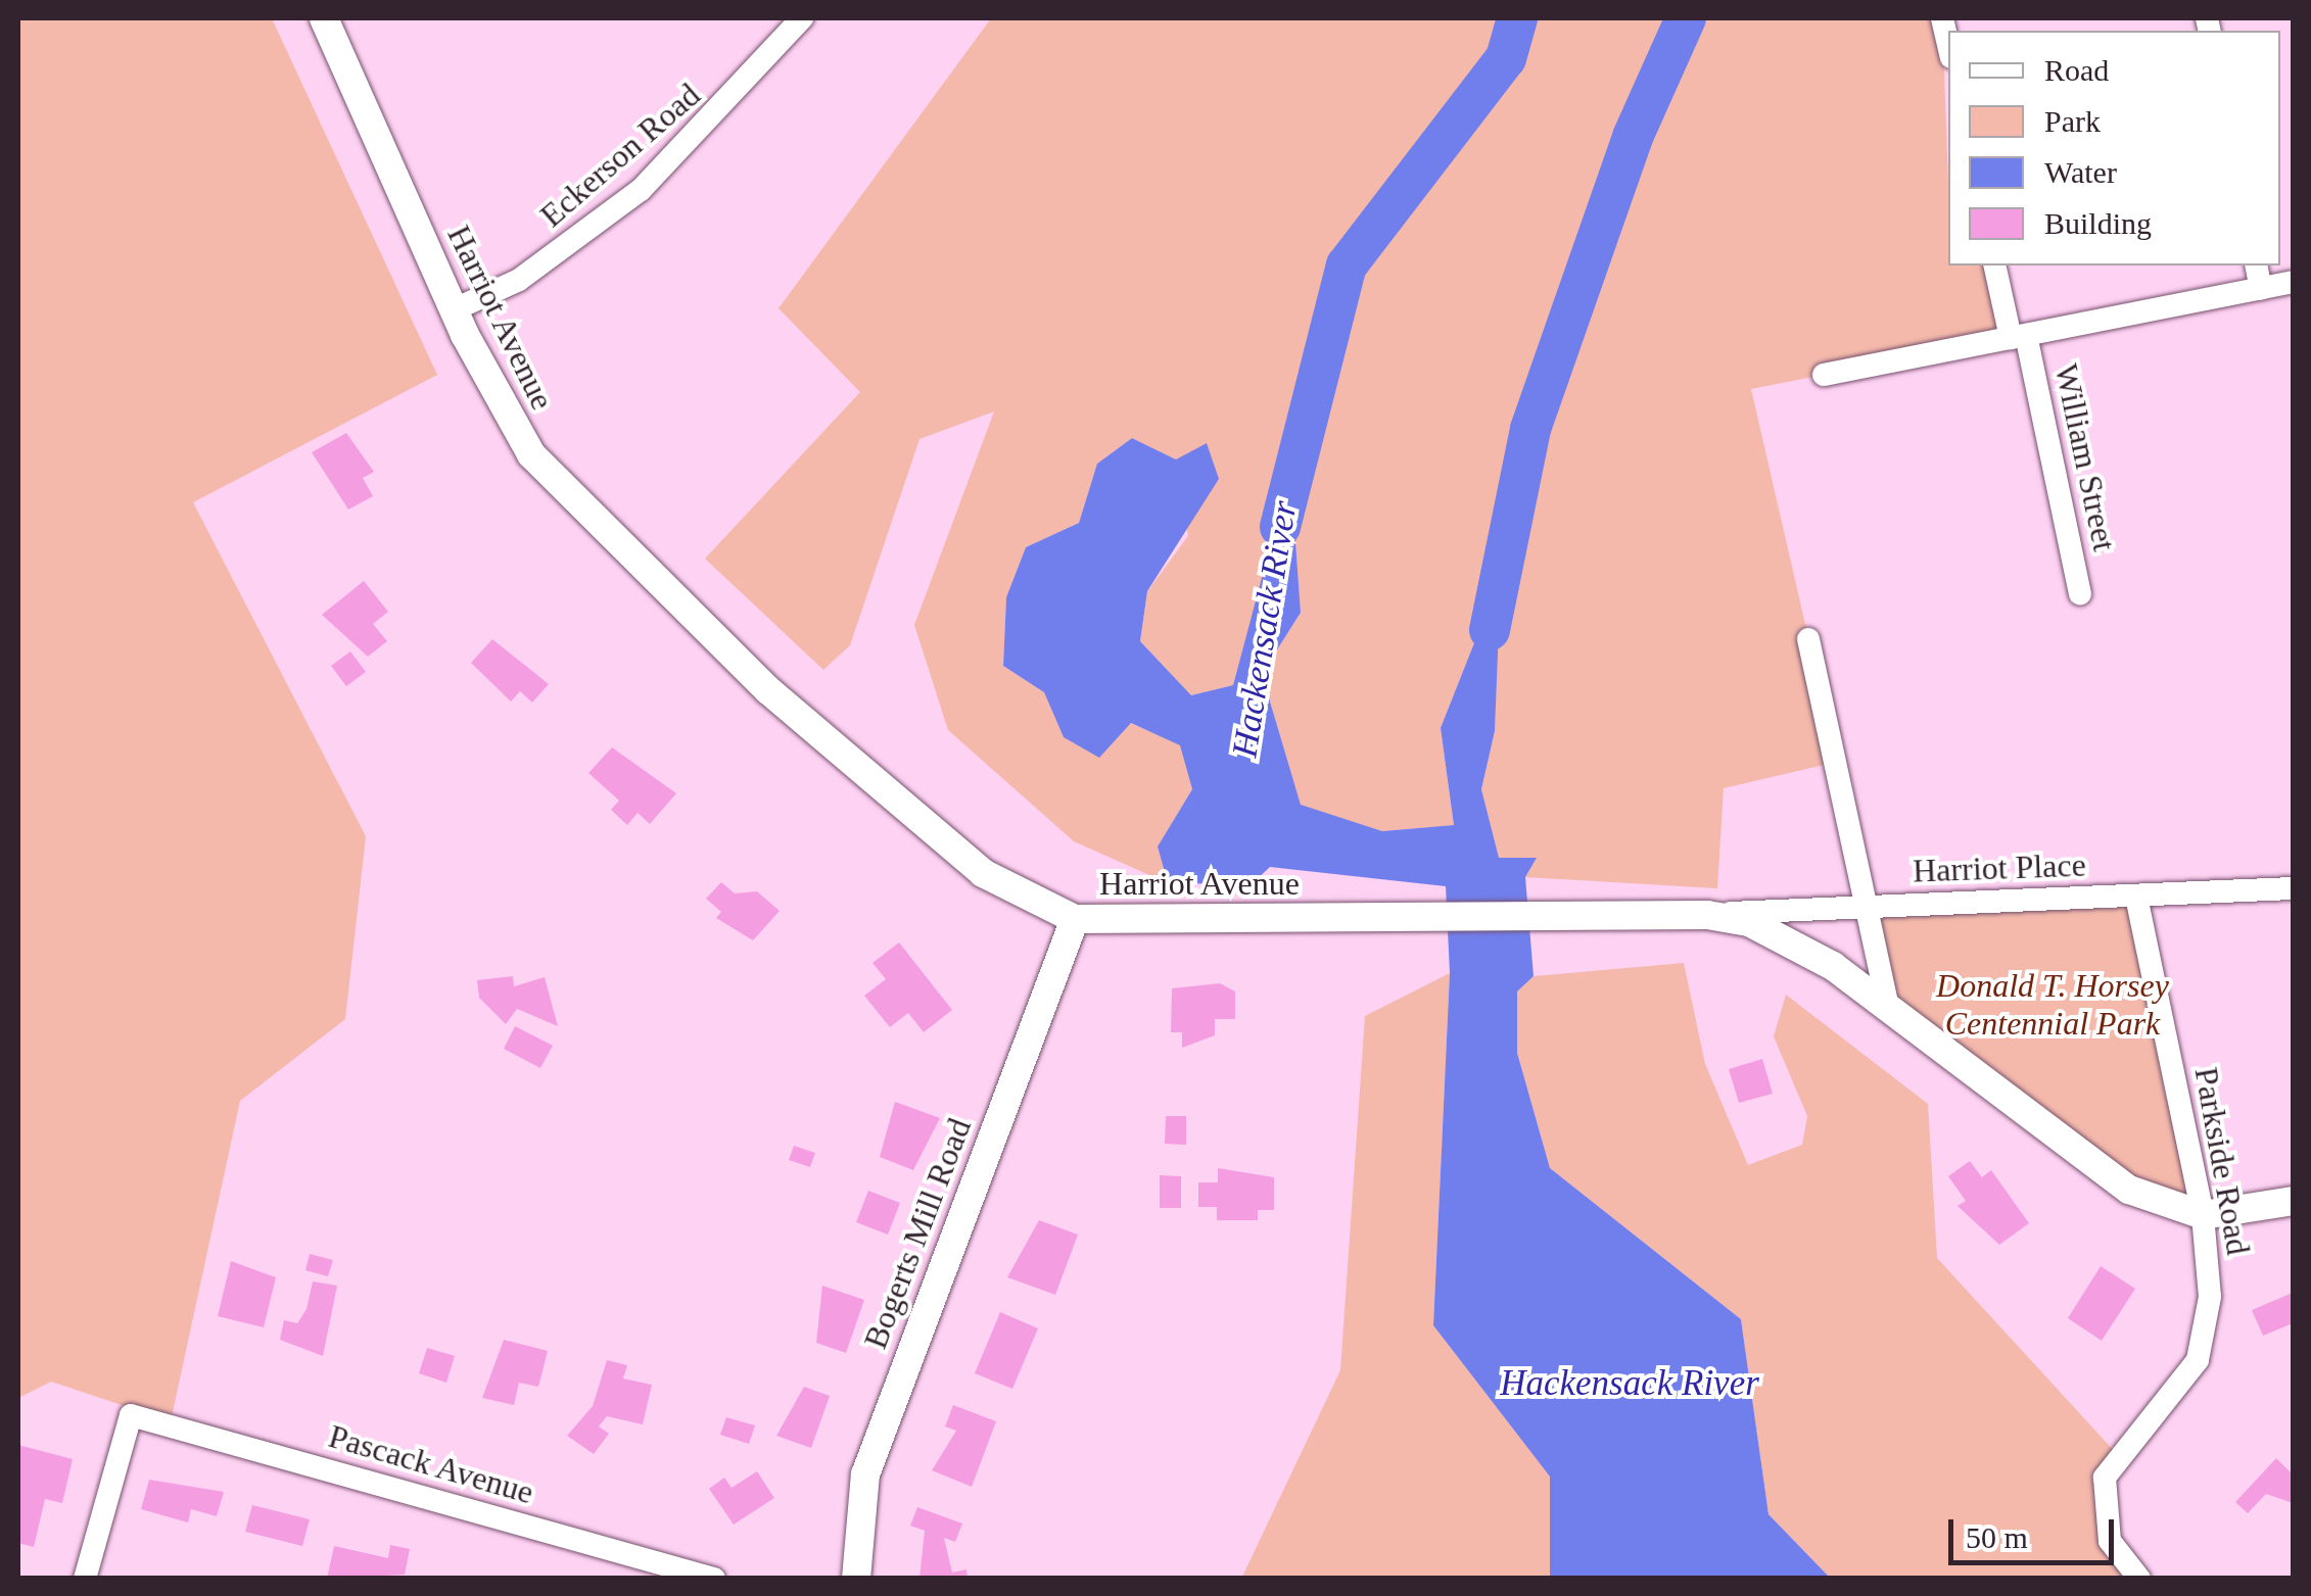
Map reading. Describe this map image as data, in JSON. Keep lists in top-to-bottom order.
{
  "streets": {
    "street": [
      "Eckerson Road",
      "Harriot Avenue",
      "William Street",
      "Harriot Place",
      "Parkside Road",
      "Bogerts Mill Road",
      "Pascack Avenue"
    ]
  },
  "crossings": [
    ["Eckerson Road", "Harriot Avenue"],
    ["Harriot Avenue", "Harriot Place"],
    ["Harriot Avenue", "Parkside Road"],
    ["Harriot Avenue", "Bogerts Mill Road"],
    ["Harriot Place", "Parkside Road"]
  ],
  "water": ["Hackensack River"],
  "parks": ["Donald T. Horsey Centennial Park"],
  "legend": [
    "Road",
    "Park",
    "Water",
    "Building"
  ],
  "scale_bar": "50 m"
}
